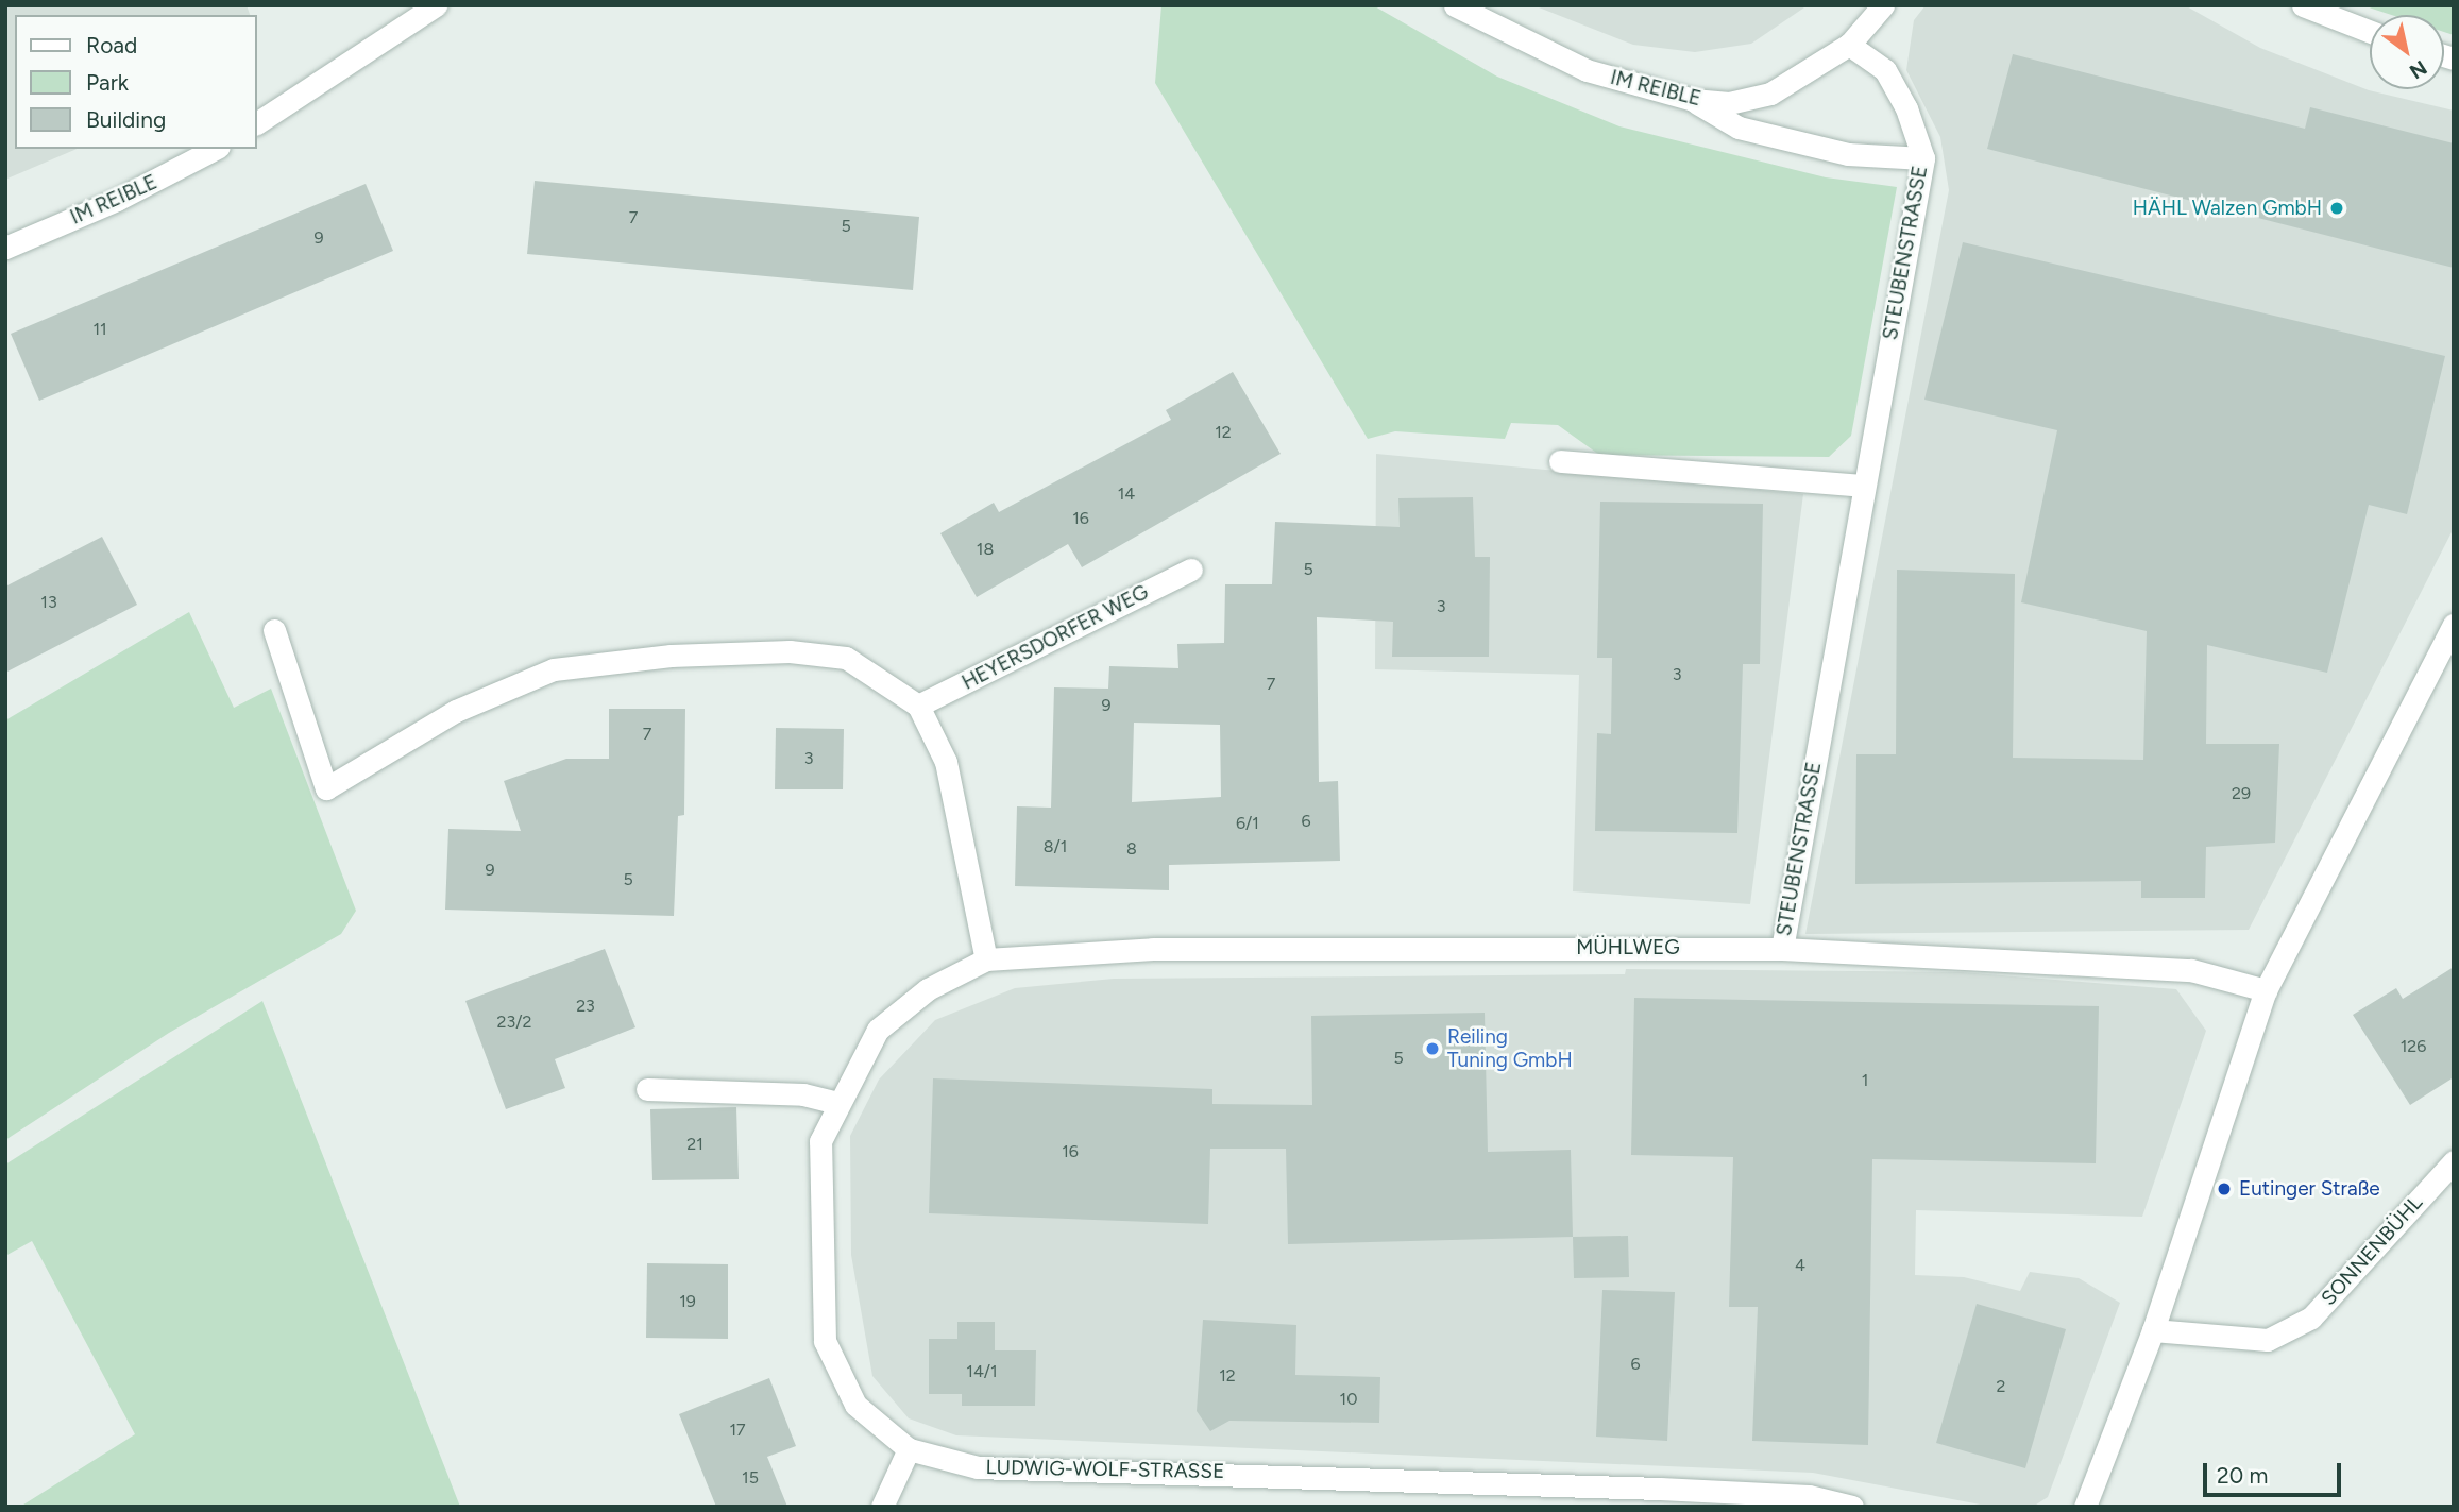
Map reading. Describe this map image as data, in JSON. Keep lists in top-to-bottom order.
{
  "streets": {
    "street": [
      "IM REIBLE",
      "STEUBENSTRASSE",
      "HEYERSDORFER WEG",
      "MÜHLWEG",
      "SONNENBÜHL",
      "LUDWIG-WOLF-STRASSE"
    ]
  },
  "crossings": [
    ["IM REIBLE", "STEUBENSTRASSE"],
    ["STEUBENSTRASSE", "MÜHLWEG"],
    ["MÜHLWEG", "LUDWIG-WOLF-STRASSE"]
  ],
  "places": ["HÄHL Walzen GmbH", "Reiling Tuning GmbH", "Eutinger Straße"],
  "house_numbers": [
    "7",
    "5",
    "9",
    "11",
    "12",
    "14",
    "16",
    "18",
    "5",
    "13",
    "3",
    "3",
    "7",
    "9",
    "7",
    "3",
    "29",
    "6",
    "6/1",
    "8/1",
    "8",
    "9",
    "5",
    "23",
    "23/2",
    "126",
    "5",
    "1",
    "21",
    "16",
    "4",
    "19",
    "6",
    "14/1",
    "12",
    "2",
    "10",
    "17",
    "15"
  ],
  "legend": ["Road", "Park", "Building"],
  "scale_bar": "20 m",
  "north": "bottom right"
}
